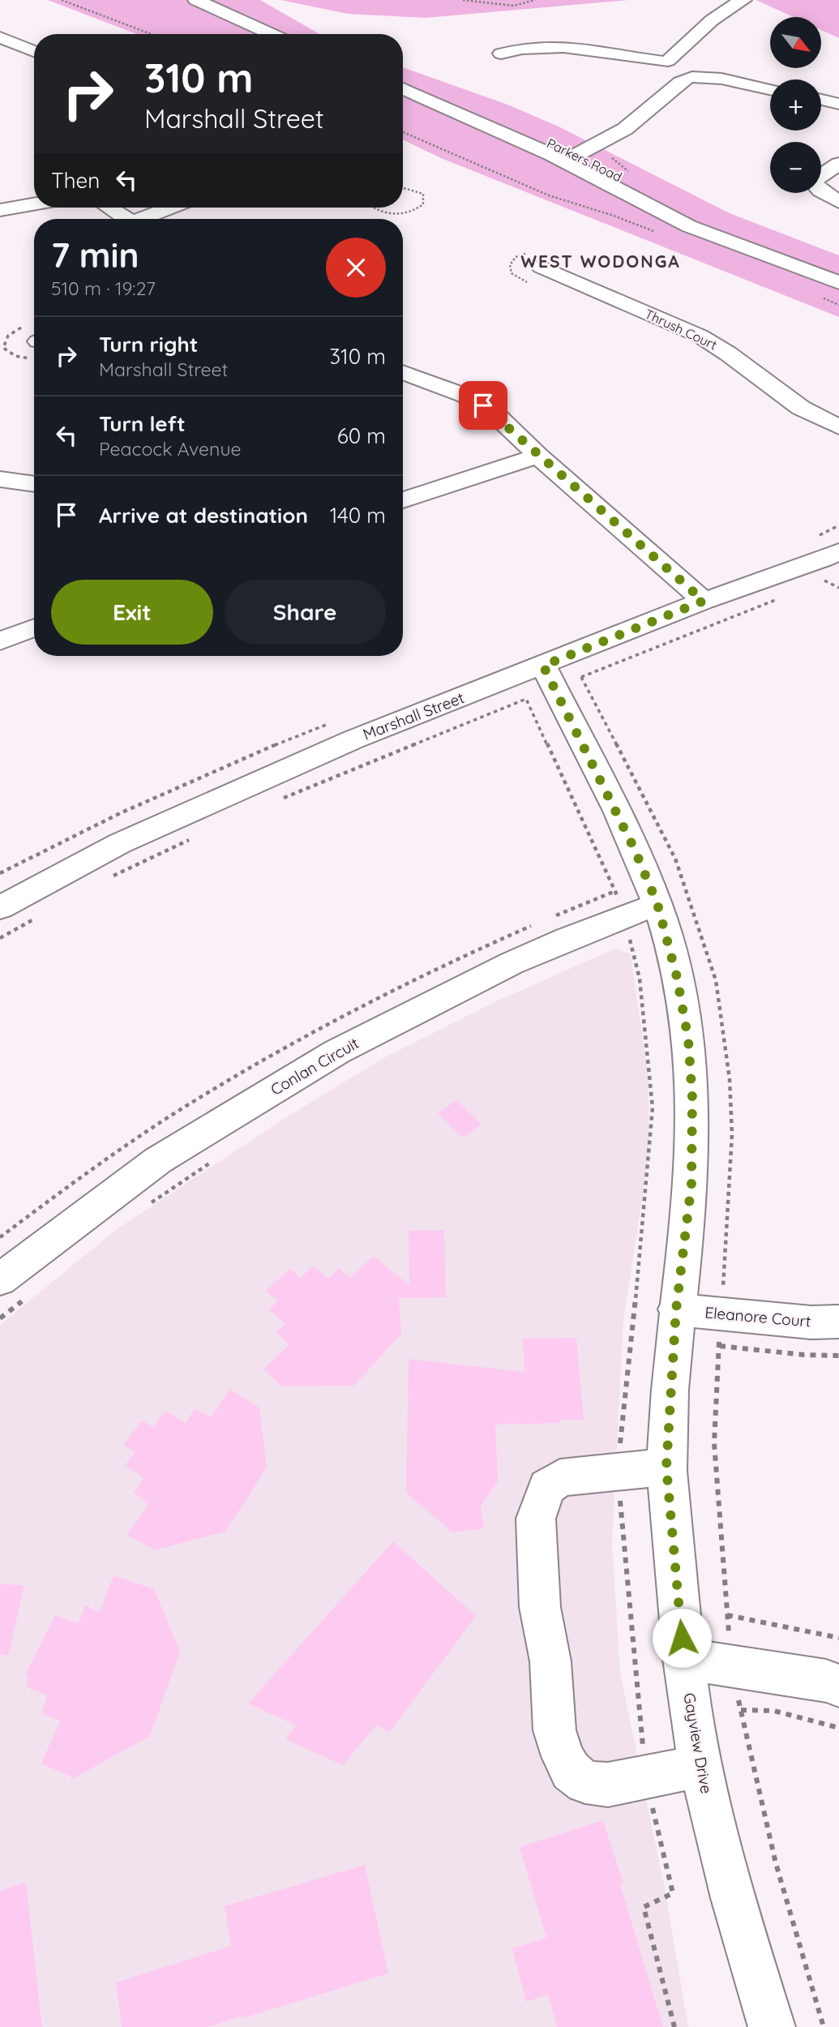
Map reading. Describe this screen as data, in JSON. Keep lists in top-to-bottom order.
{
  "streets": {
    "street": [
      "Parkers Road",
      "Thrush Court",
      "Marshall Street",
      "Conlan Circuit",
      "Eleanore Court",
      "Gayview Drive"
    ]
  },
  "crossings": [
    ["Marshall Street", "Gayview Drive"],
    ["Conlan Circuit", "Gayview Drive"],
    ["Eleanore Court", "Gayview Drive"]
  ],
  "districts": ["WEST WODONGA"],
  "north": "bottom right",
  "page": {
    "map_buttons": ["+", "−"],
    "turn": ["310 m", "Marshall Street"],
    "then": "Then",
    "heading": ["7 min", "510 m · 19:27"],
    "list": [
      {
        "name": "Turn right",
        "note": "Marshall Street",
        "value": "310 m"
      },
      {
        "name": "Turn left",
        "note": "Peacock Avenue",
        "value": "60 m"
      },
      {
        "name": "Arrive at destination",
        "value": "140 m"
      }
    ],
    "buttons": ["Exit", "Share"]
  }
}
